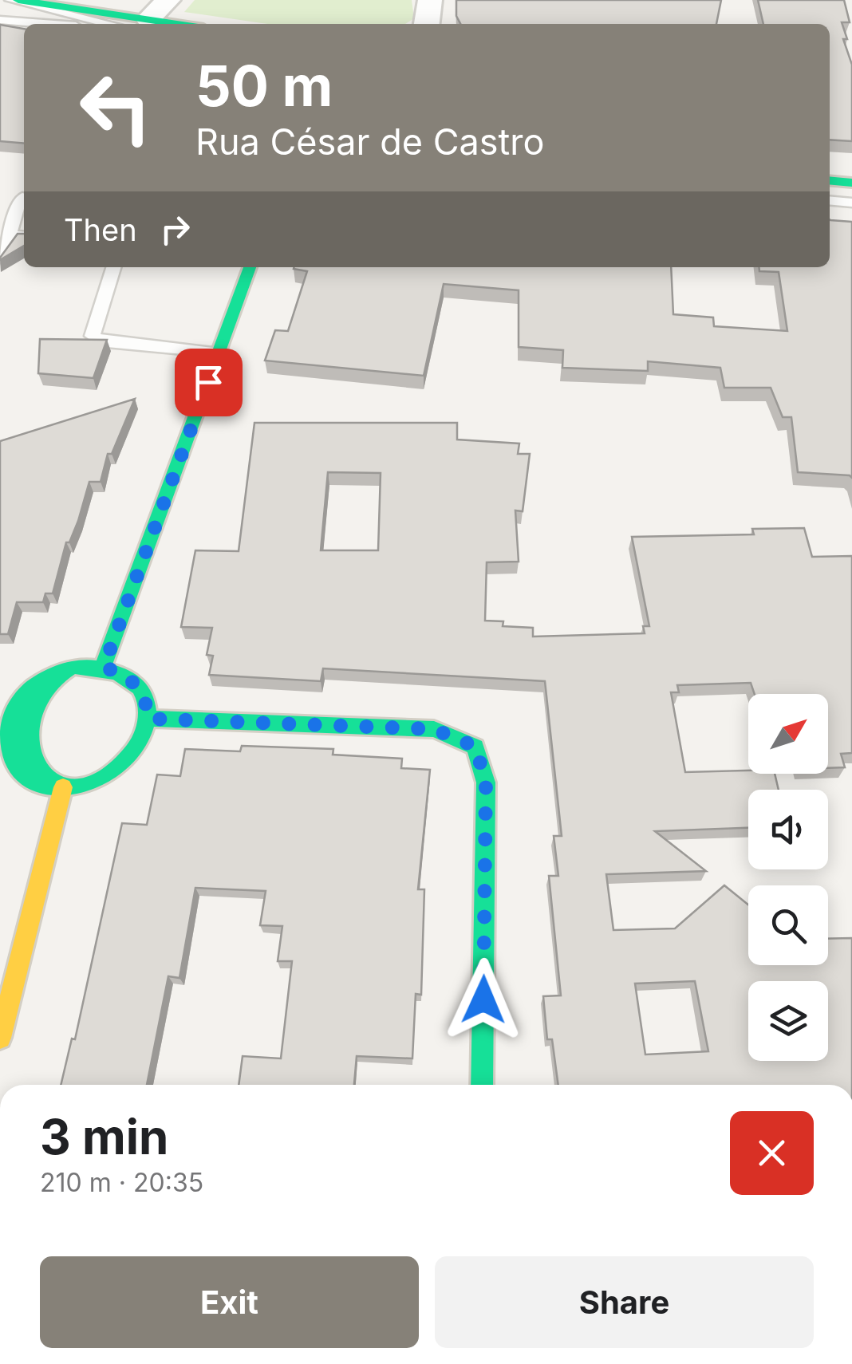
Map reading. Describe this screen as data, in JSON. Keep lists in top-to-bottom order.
{
  "north": "top right",
  "page": {
    "turn": ["50 m", "Rua César de Castro"],
    "then": "Then",
    "heading": ["3 min", "210 m · 20:35"],
    "buttons": ["Exit", "Share"]
  }
}
